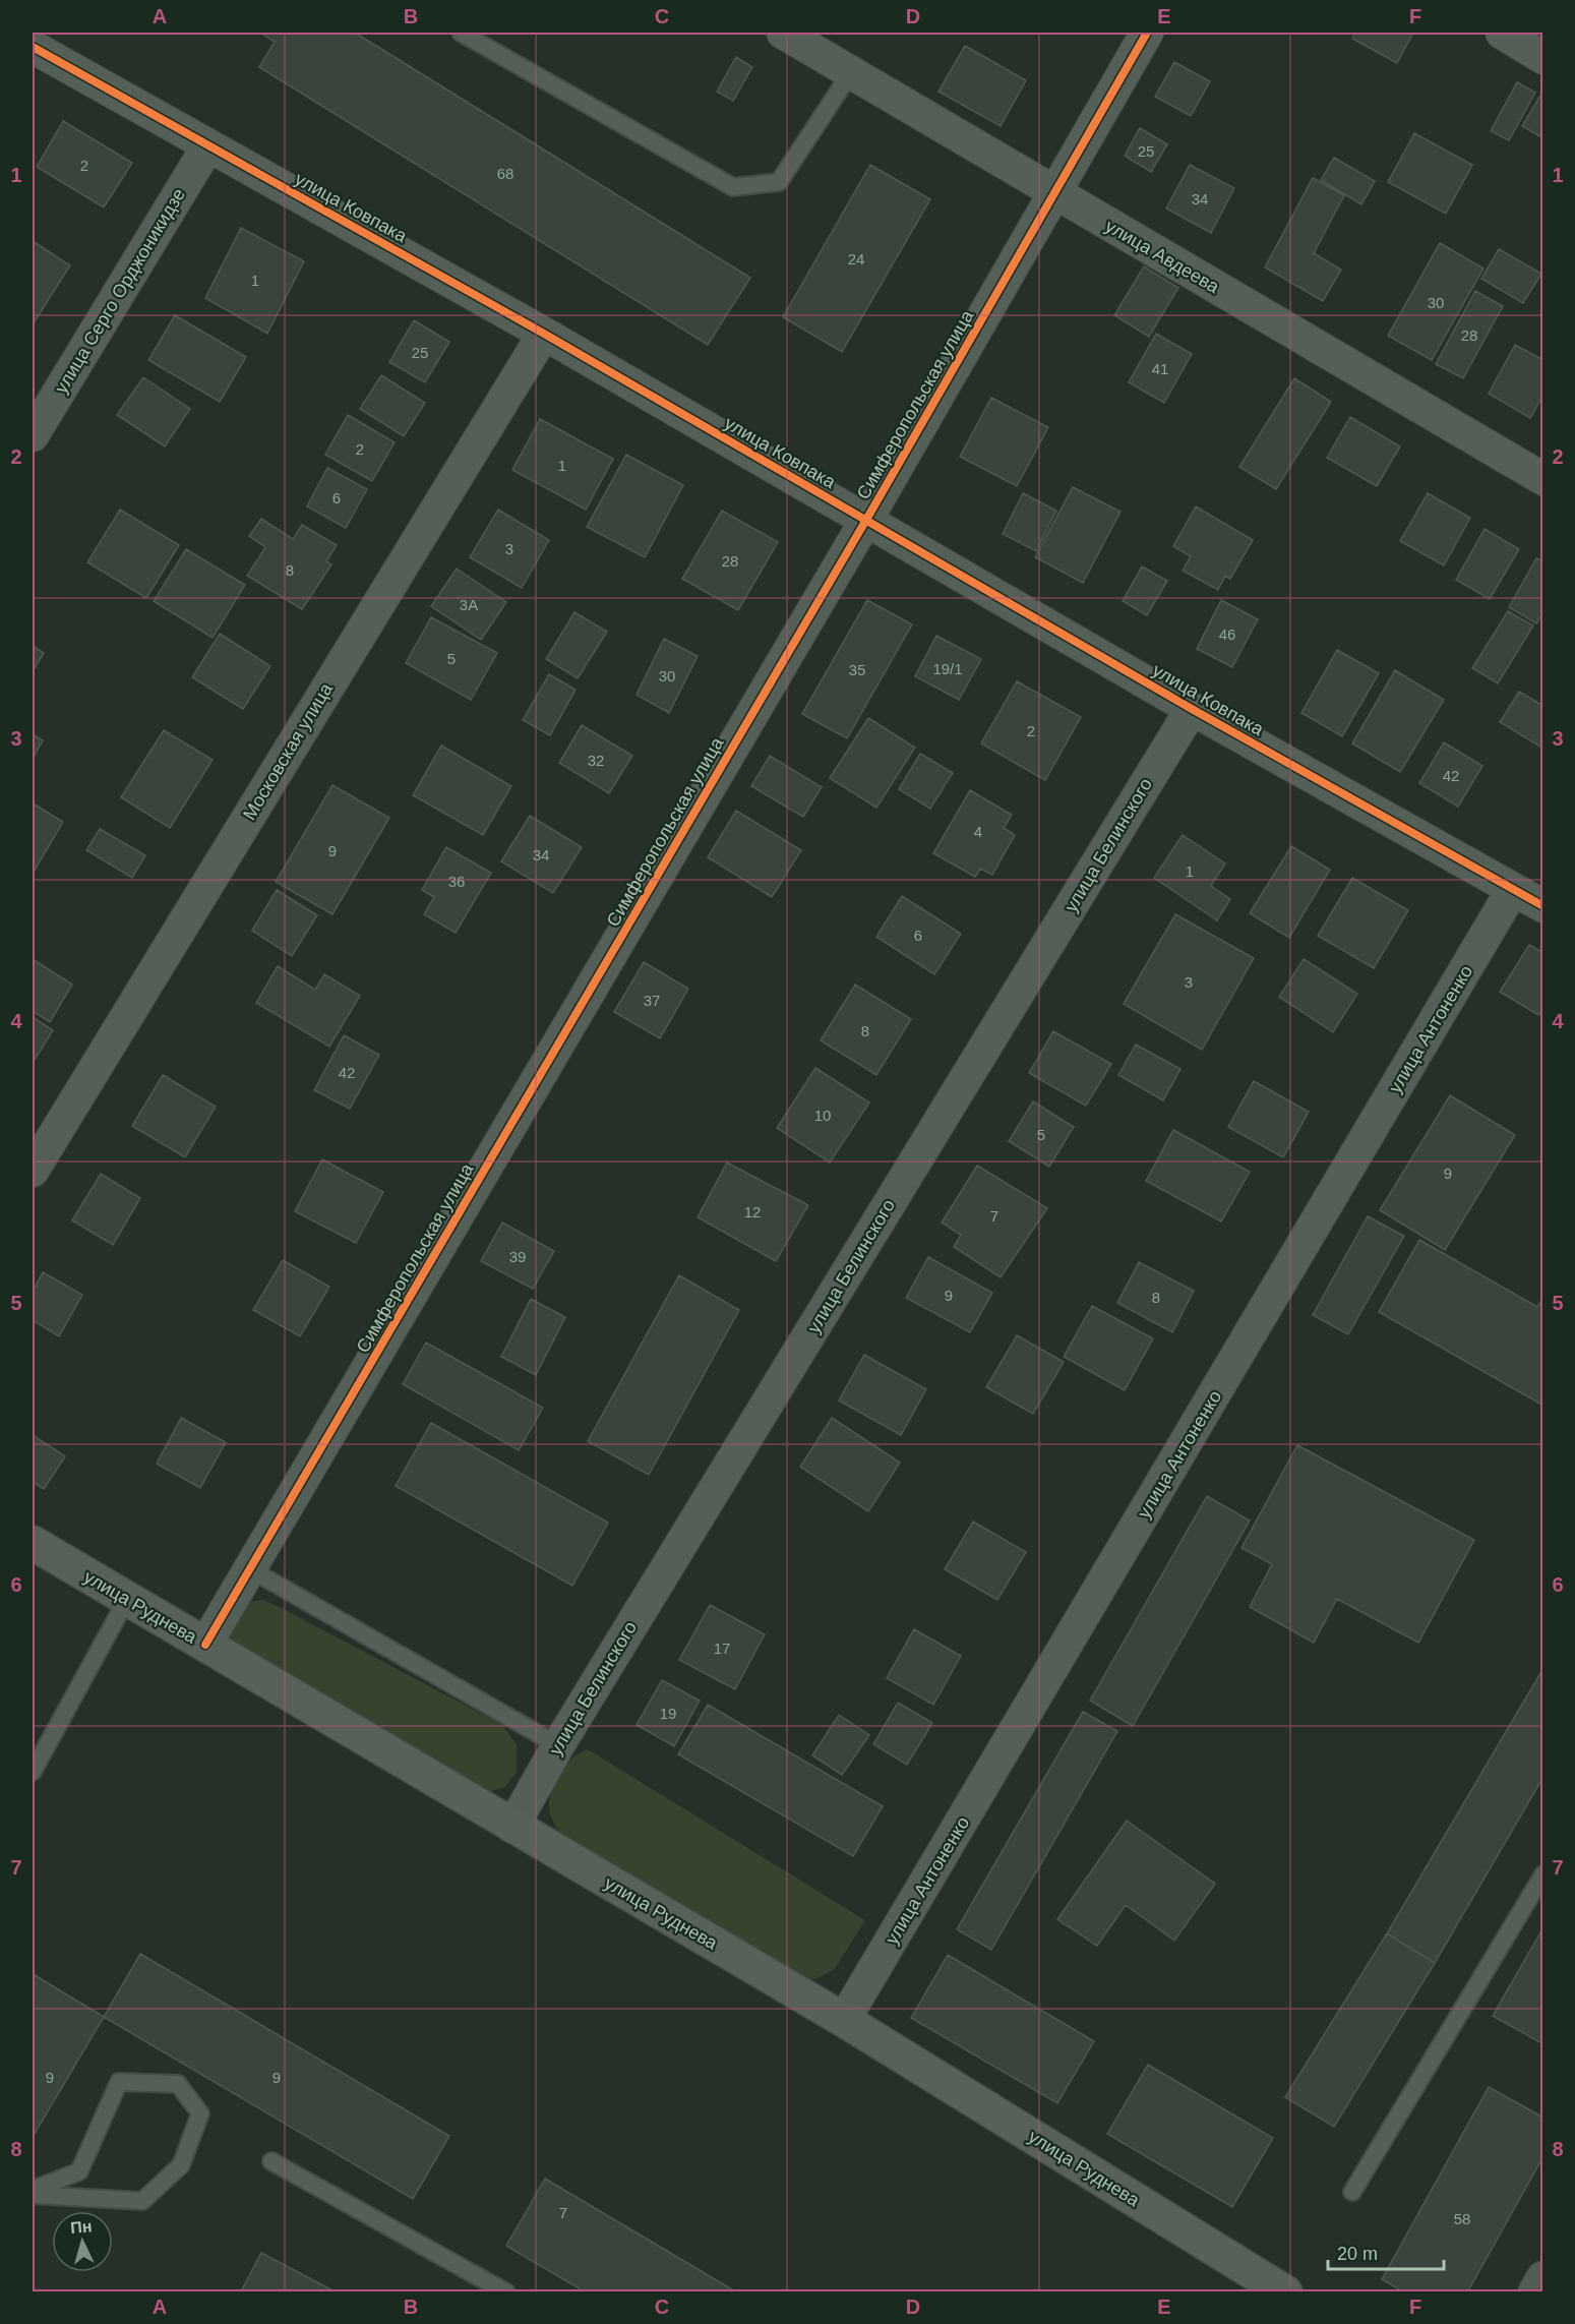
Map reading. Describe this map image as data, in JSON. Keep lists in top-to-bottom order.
{
  "streets": {
    "main road": ["улица Руднева"],
    "street": [
      "улица Ковпака",
      "улица Авдеева",
      "улица Серго Орджоникидзе",
      "Симферопольская улица",
      "Московская улица",
      "улица Белинского",
      "улица Антоненко"
    ]
  },
  "crossings": [
    ["улица Ковпака", "улица Серго Орджоникидзе"],
    ["улица Ковпака", "Симферопольская улица"],
    ["улица Ковпака", "Московская улица"],
    ["улица Ковпака", "улица Белинского"],
    ["улица Ковпака", "улица Антоненко"],
    ["улица Авдеева", "Симферопольская улица"],
    ["Симферопольская улица", "улица Руднева"],
    ["улица Белинского", "улица Руднева"],
    ["улица Антоненко", "улица Руднева"]
  ],
  "house_numbers": [
    "25",
    "2",
    "68",
    "34",
    "24",
    "1",
    "30",
    "28",
    "25",
    "41",
    "2",
    "1",
    "6",
    "3",
    "28",
    "8",
    "3А",
    "46",
    "5",
    "19/1",
    "35",
    "30",
    "2",
    "32",
    "42",
    "4",
    "9",
    "34",
    "1",
    "36",
    "6",
    "3",
    "37",
    "8",
    "42",
    "10",
    "5",
    "9",
    "12",
    "7",
    "39",
    "9",
    "8",
    "17",
    "19",
    "9",
    "9",
    "7",
    "58"
  ],
  "scale_bar": "20 m",
  "north": "top",
  "grid": {
    "columns": [
      "A",
      "B",
      "C",
      "D",
      "E",
      "F"
    ],
    "rows": [
      "1",
      "2",
      "3",
      "4",
      "5",
      "6",
      "7",
      "8"
    ]
  }
}
